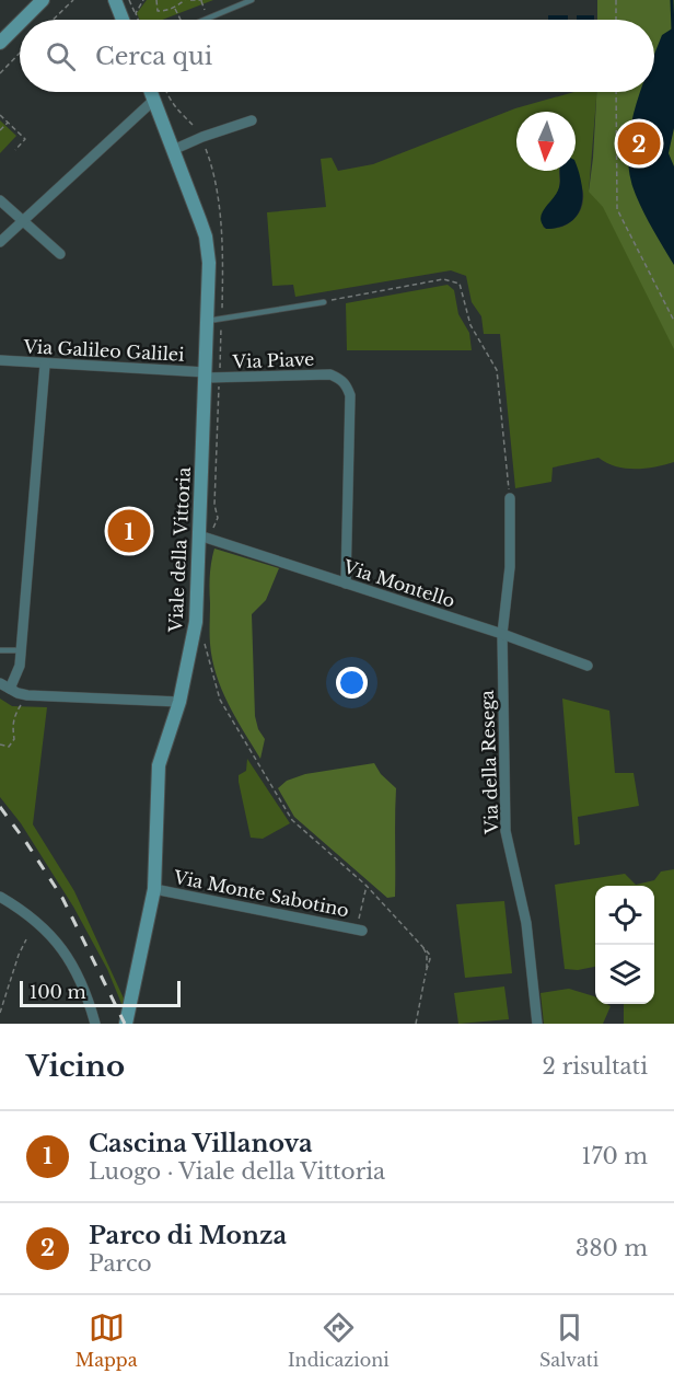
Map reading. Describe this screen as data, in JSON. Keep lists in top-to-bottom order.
{
  "streets": {
    "street": [
      "Via Galileo Galilei",
      "Via Piave",
      "Viale della Vittoria",
      "Via Montello",
      "Via della Resega",
      "Via Monte Sabotino"
    ]
  },
  "crossings": [
    ["Via Galileo Galilei", "Via Piave"],
    ["Via Galileo Galilei", "Viale della Vittoria"],
    ["Via Piave", "Viale della Vittoria"],
    ["Via Piave", "Via Montello"],
    ["Viale della Vittoria", "Via Montello"],
    ["Viale della Vittoria", "Via Monte Sabotino"],
    ["Via Montello", "Via della Resega"]
  ],
  "scale_bar": "100 m",
  "north": "bottom",
  "page": {
    "search": "Cerca qui",
    "pins": ["2", "1"],
    "scale": "100 m",
    "heading": ["Vicino", "2 risultati"],
    "list": [
      {
        "mark": "1",
        "name": "Cascina Villanova",
        "note": "Luogo · Viale della Vittoria",
        "value": "170 m"
      },
      {
        "mark": "2",
        "name": "Parco di Monza",
        "note": "Parco",
        "value": "380 m"
      }
    ],
    "nav": ["Mappa", "Indicazioni", "Salvati"]
  }
}
